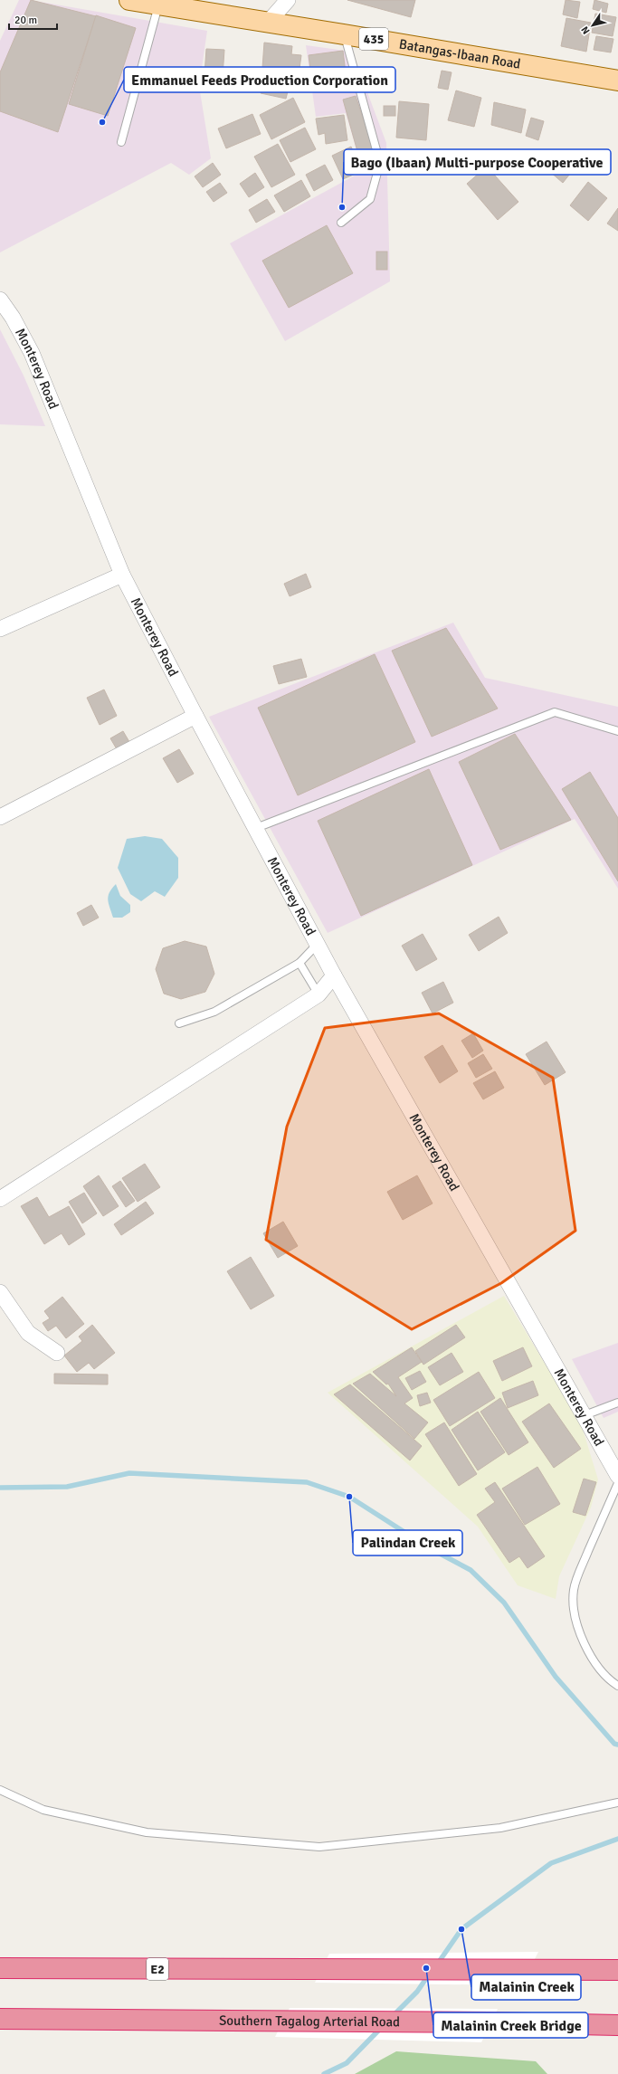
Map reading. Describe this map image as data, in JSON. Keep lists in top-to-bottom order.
{
  "streets": {
    "highway": ["E2", "Southern Tagalog Arterial Road"],
    "main road": ["435", "Batangas-Ibaan Road"],
    "street": ["Monterey Road"]
  },
  "places": [
    "Emmanuel Feeds Production Corporation",
    "Bago (Ibaan) Multi-purpose Cooperative",
    "Palindan Creek",
    "Malainin Creek",
    "Malainin Creek Bridge"
  ],
  "scale_bar": "20 m",
  "north": "bottom left"
}
